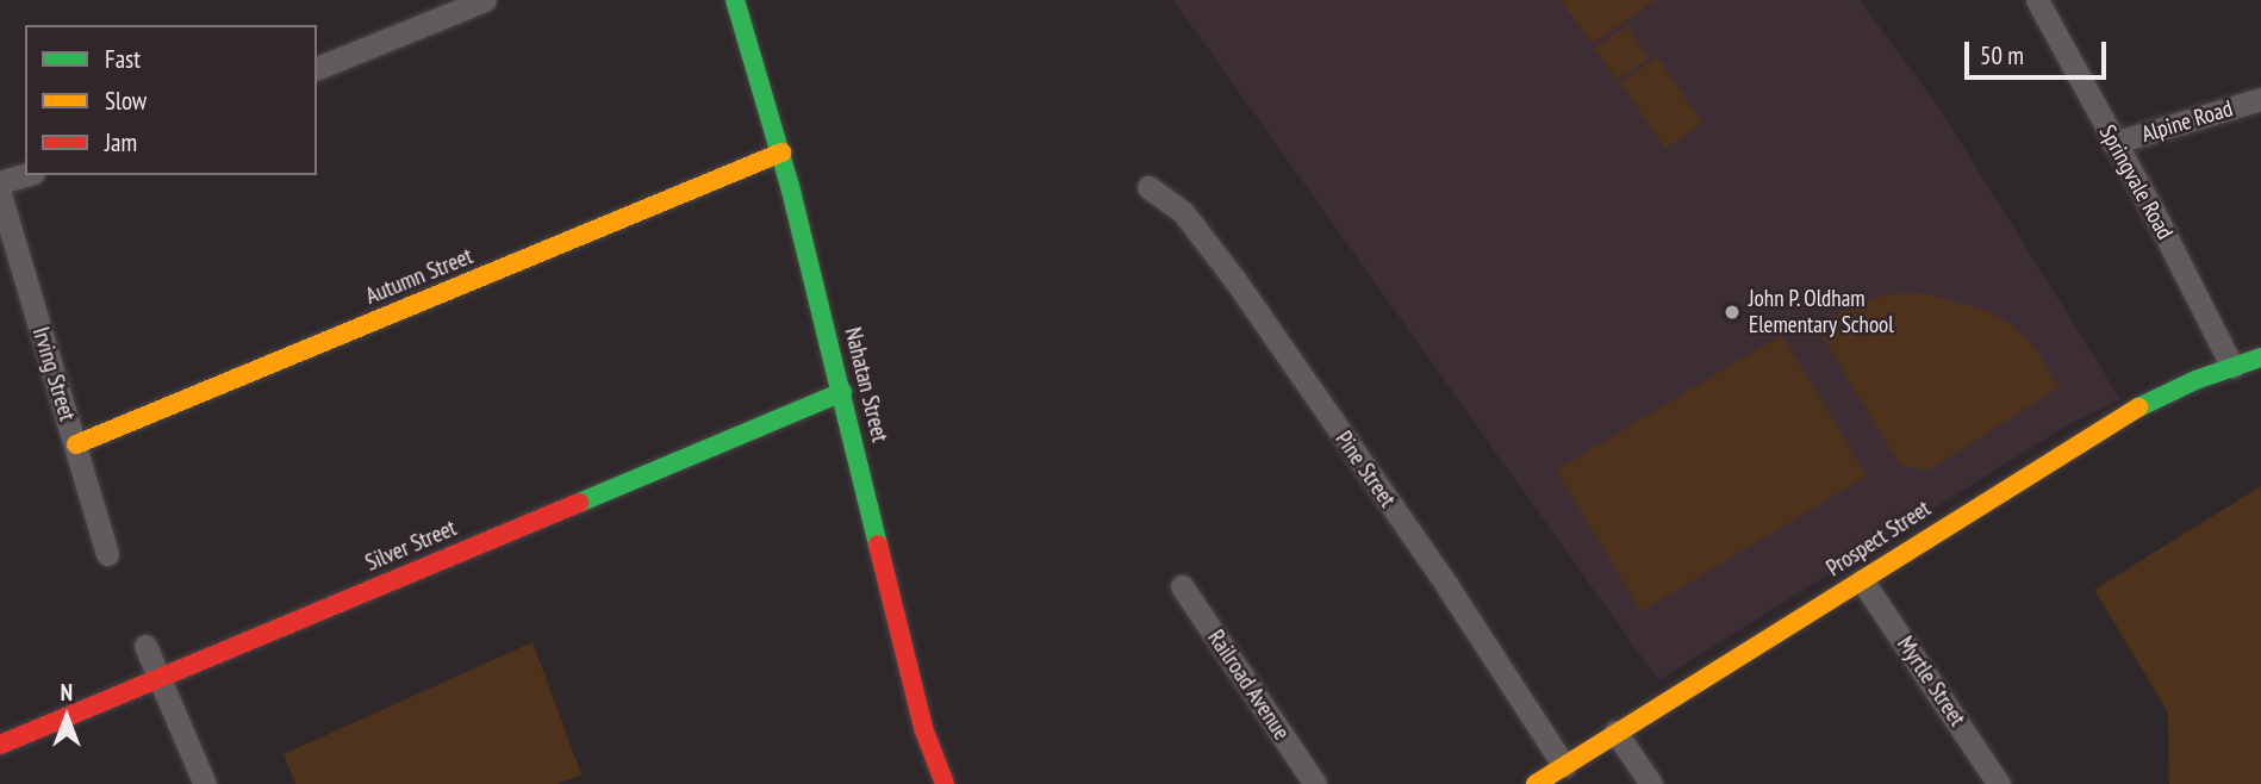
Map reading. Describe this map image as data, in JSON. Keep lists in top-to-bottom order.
{
  "streets": {
    "street": [
      "Alpine Road",
      "Springvale Road",
      "Autumn Street",
      "Irving Street",
      "Nahatan Street",
      "Pine Street",
      "Prospect Street",
      "Silver Street",
      "Myrtle Street",
      "Railroad Avenue"
    ]
  },
  "crossings": [
    ["Alpine Road", "Springvale Road"],
    ["Springvale Road", "Prospect Street"],
    ["Autumn Street", "Irving Street"],
    ["Autumn Street", "Nahatan Street"],
    ["Nahatan Street", "Silver Street"],
    ["Pine Street", "Prospect Street"],
    ["Prospect Street", "Myrtle Street"]
  ],
  "places": ["John P. Oldham Elementary School"],
  "legend": ["Fast", "Slow", "Jam"],
  "scale_bar": "50 m",
  "north": "top"
}
